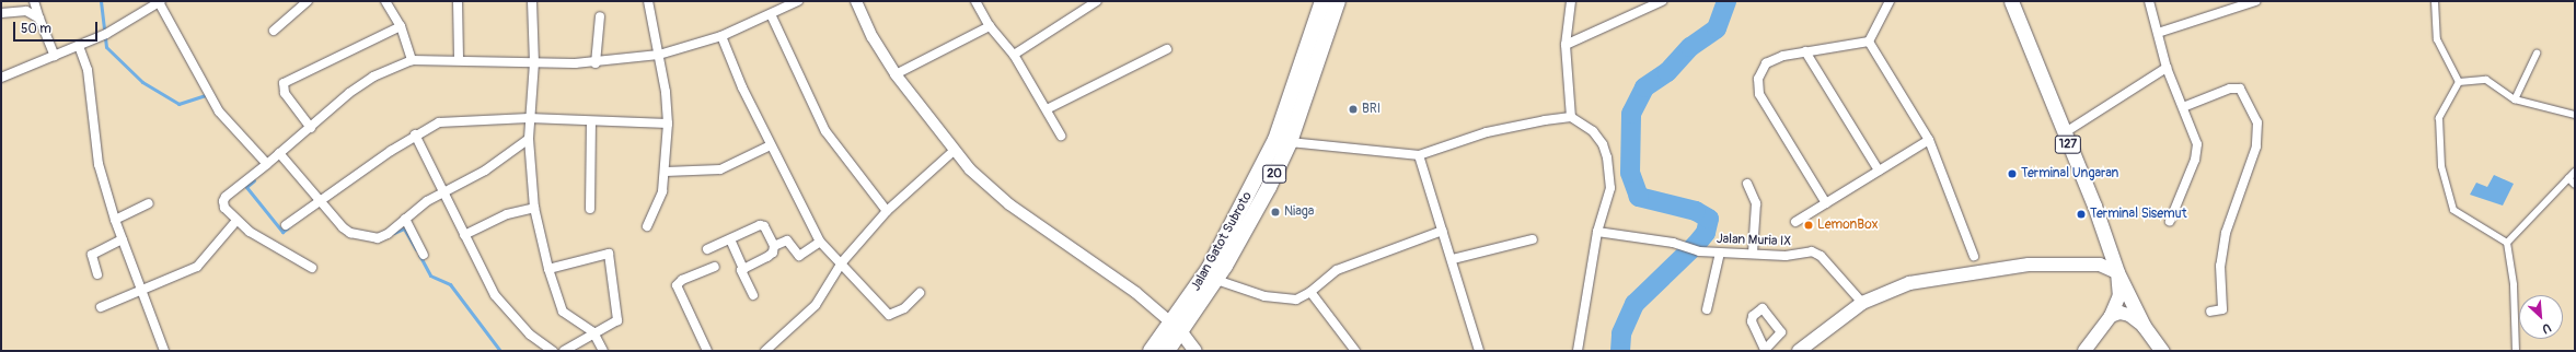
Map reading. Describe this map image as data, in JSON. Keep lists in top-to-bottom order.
{
  "streets": {
    "highway": ["20", "Jalan Gatot Subroto"],
    "main road": ["127"],
    "street": ["Jalan Muria IX"]
  },
  "places": [
    "BRI",
    "Terminal Ungaran",
    "Niaga",
    "Terminal Sisemut",
    "LemonBox"
  ],
  "scale_bar": "50 m",
  "north": "bottom right"
}
